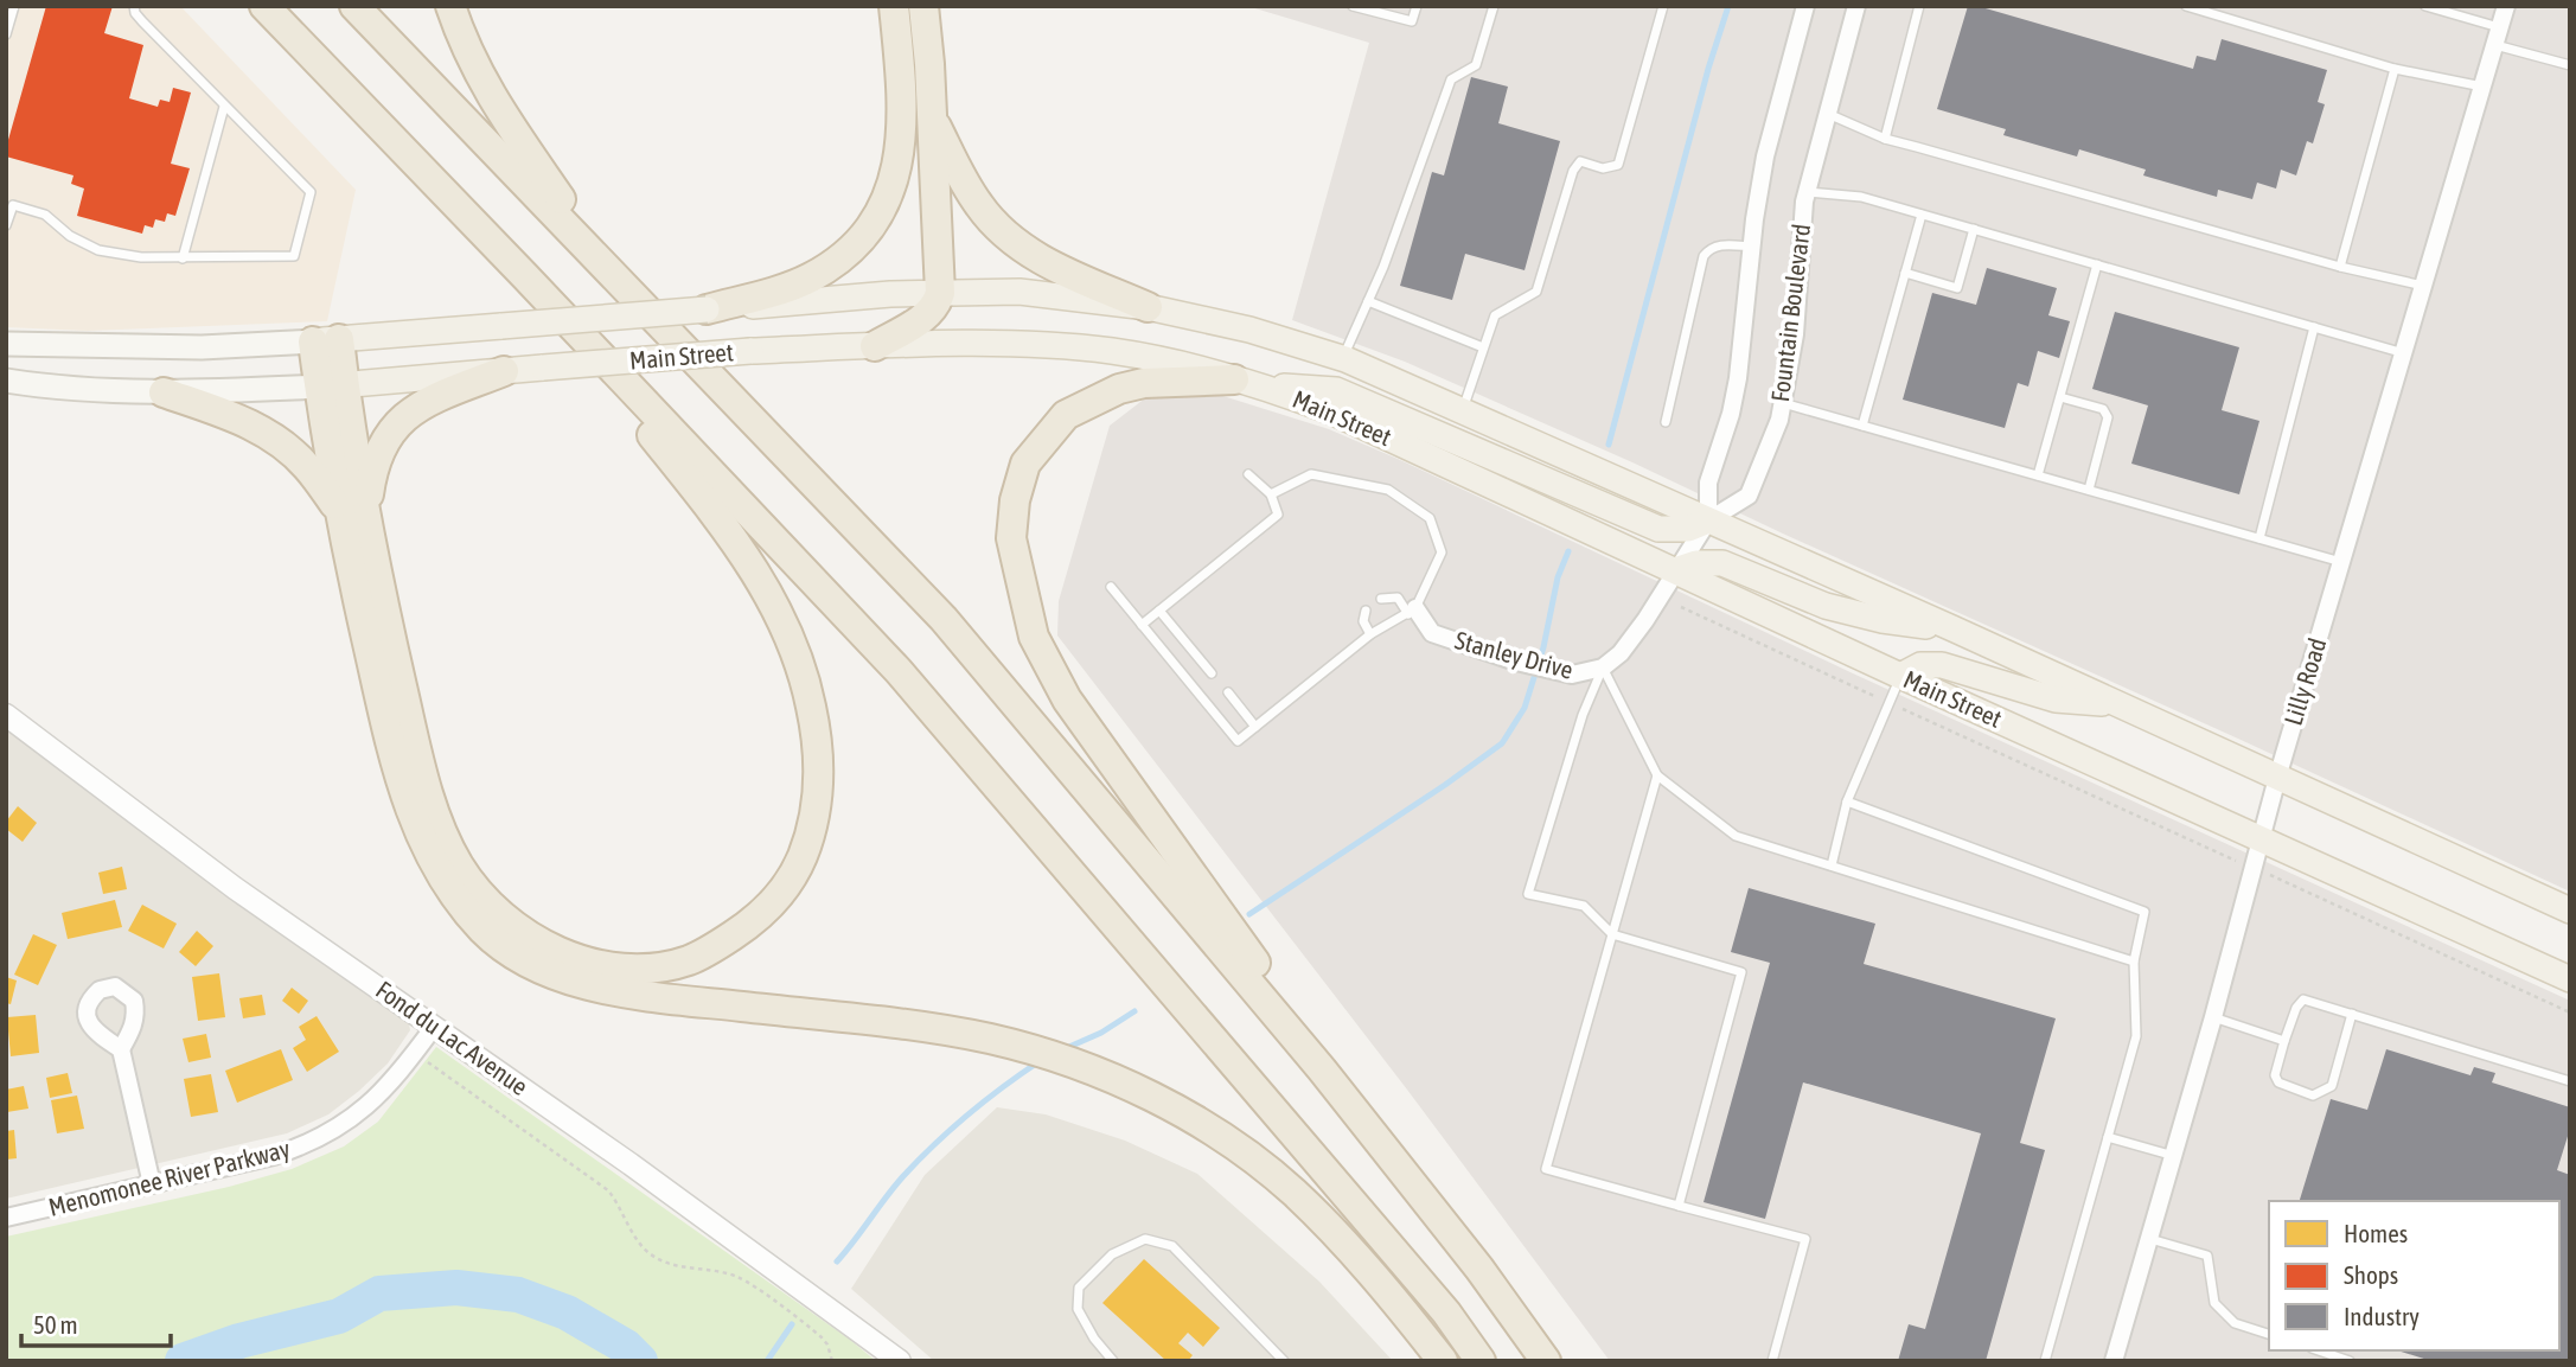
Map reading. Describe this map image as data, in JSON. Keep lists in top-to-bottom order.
{
  "streets": {
    "main road": ["Main Street"],
    "street": [
      "Fountain Boulevard",
      "Stanley Drive",
      "Lilly Road",
      "Fond du Lac Avenue",
      "Menomonee River Parkway"
    ]
  },
  "crossings": [
    ["Fountain Boulevard", "Main Street"],
    ["Fountain Boulevard", "Stanley Drive"],
    ["Main Street", "Stanley Drive"],
    ["Main Street", "Lilly Road"],
    ["Fond du Lac Avenue", "Menomonee River Parkway"]
  ],
  "legend": ["Homes", "Shops", "Industry"],
  "scale_bar": "50 m"
}
